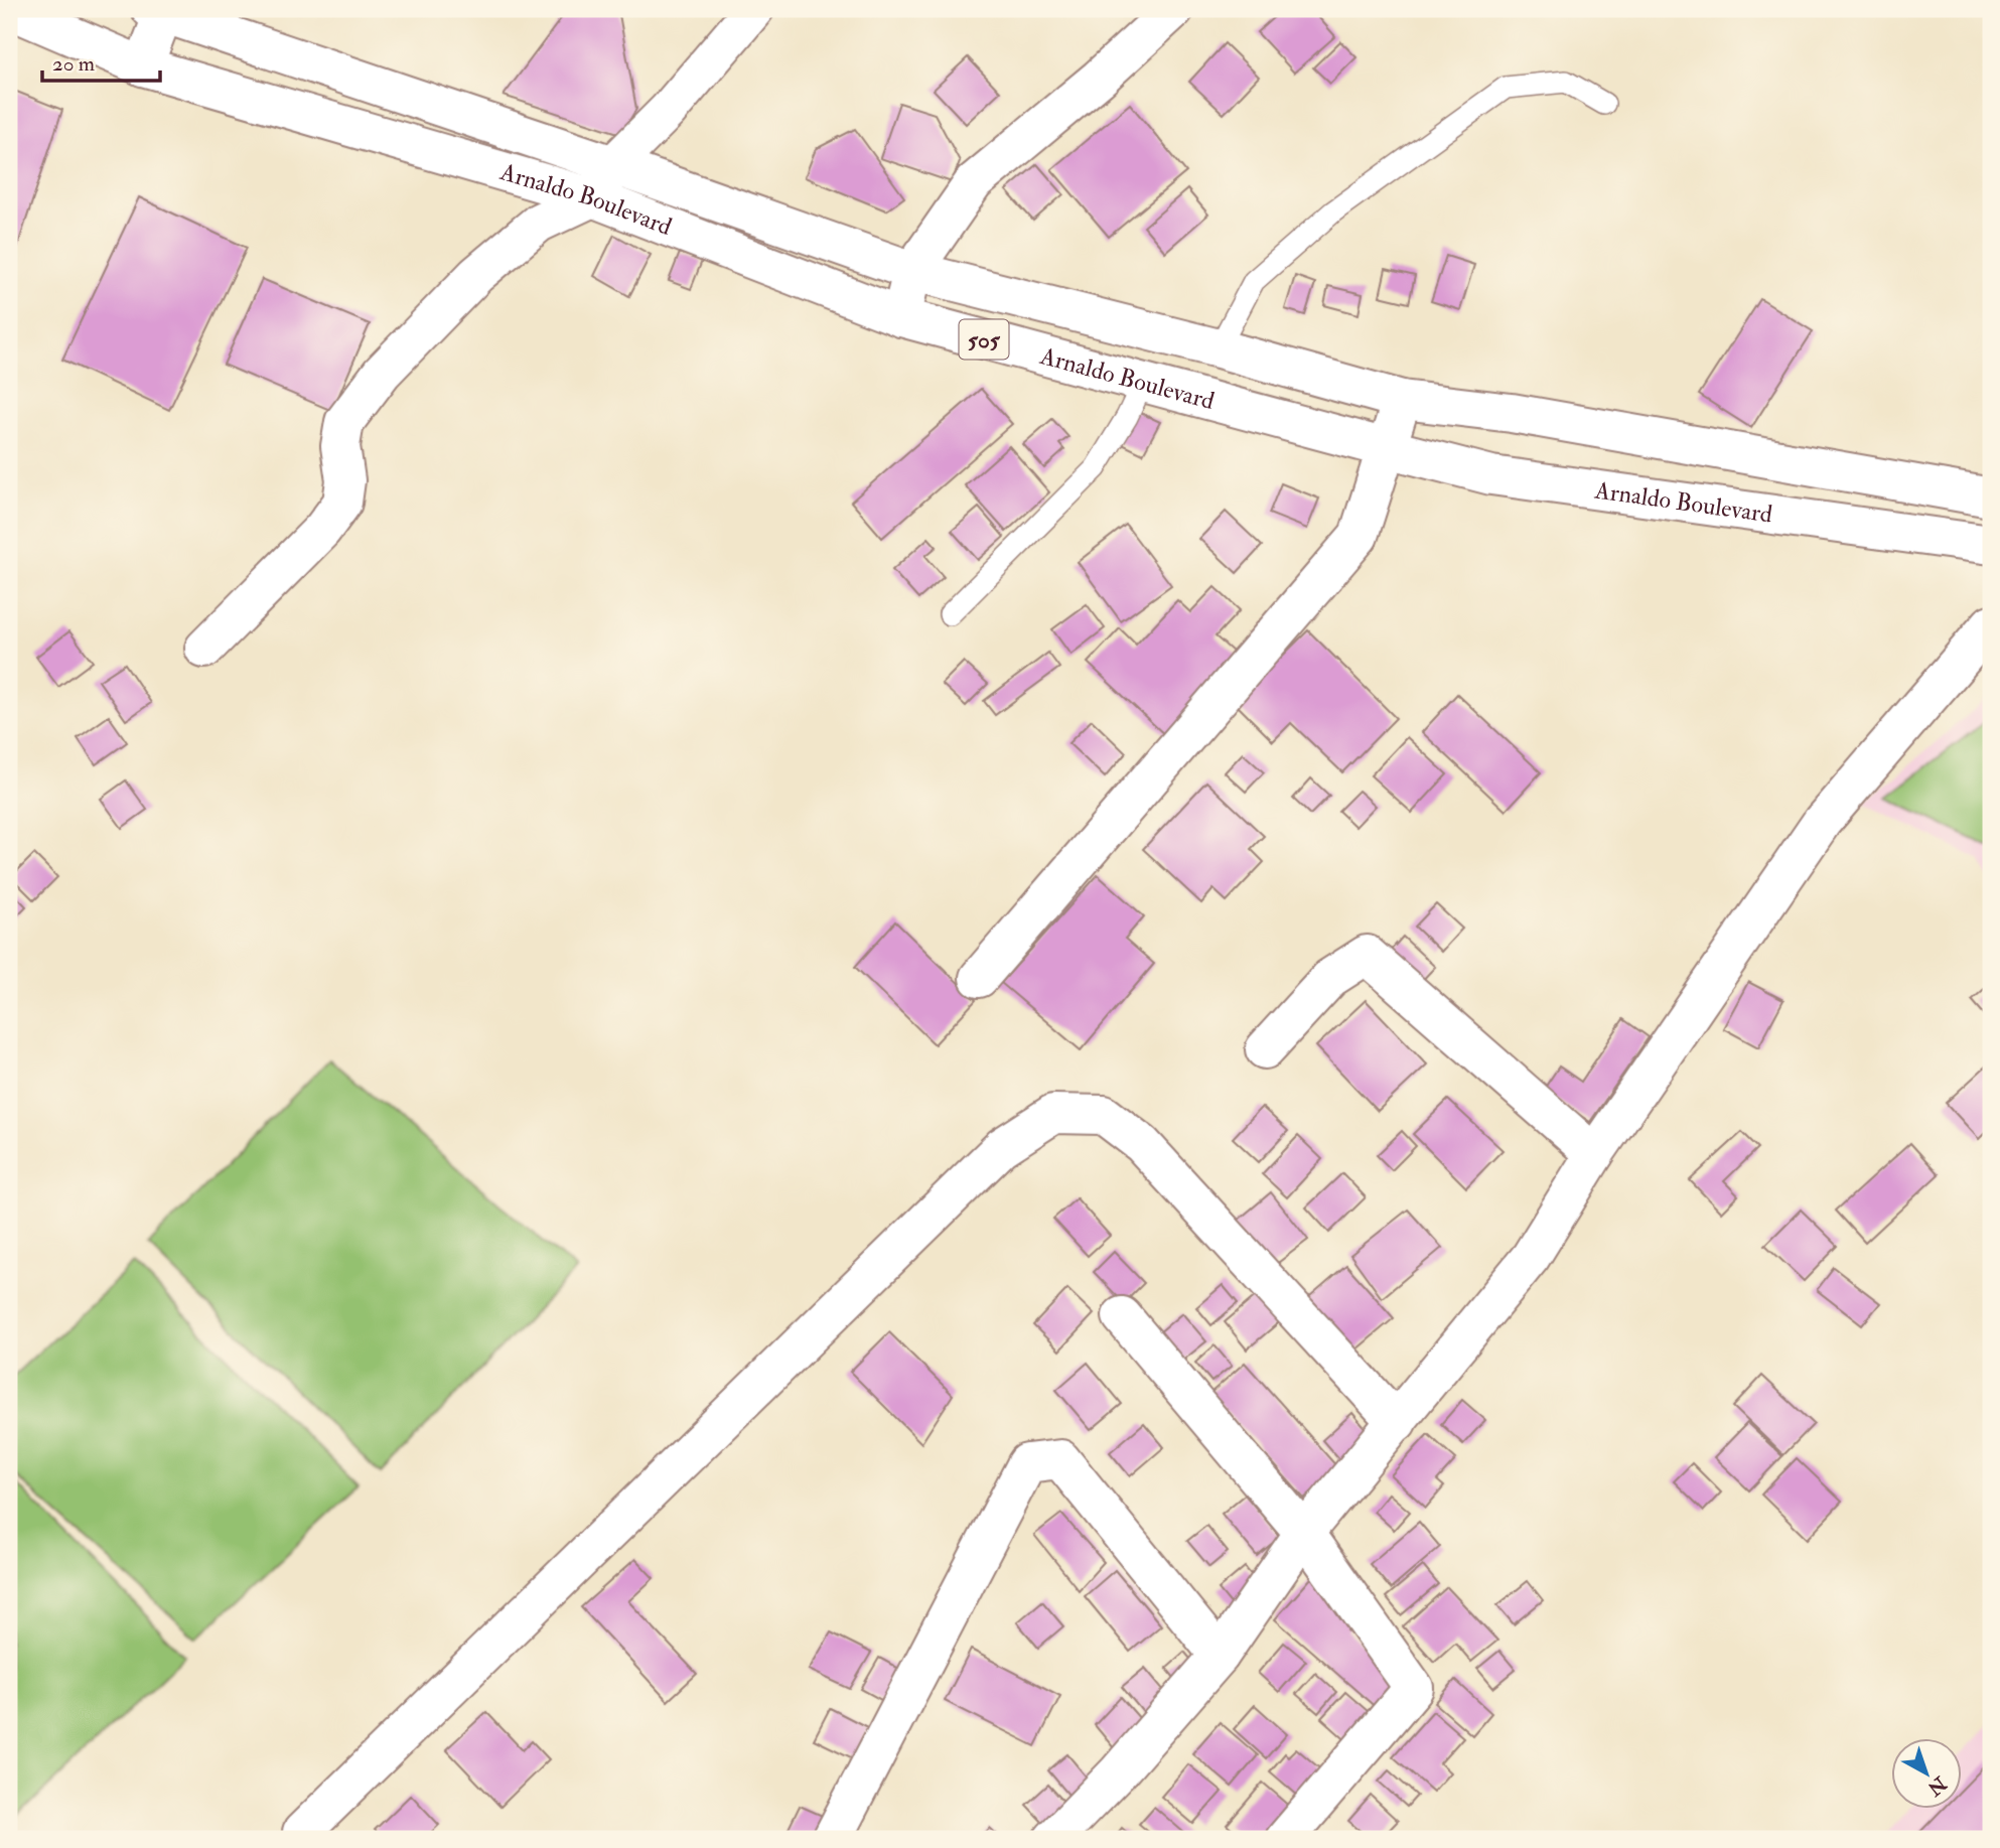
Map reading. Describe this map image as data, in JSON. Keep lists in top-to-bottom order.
{
  "streets": {
    "main road": ["Arnaldo Boulevard", "505"]
  },
  "scale_bar": "20 m",
  "north": "bottom right"
}
